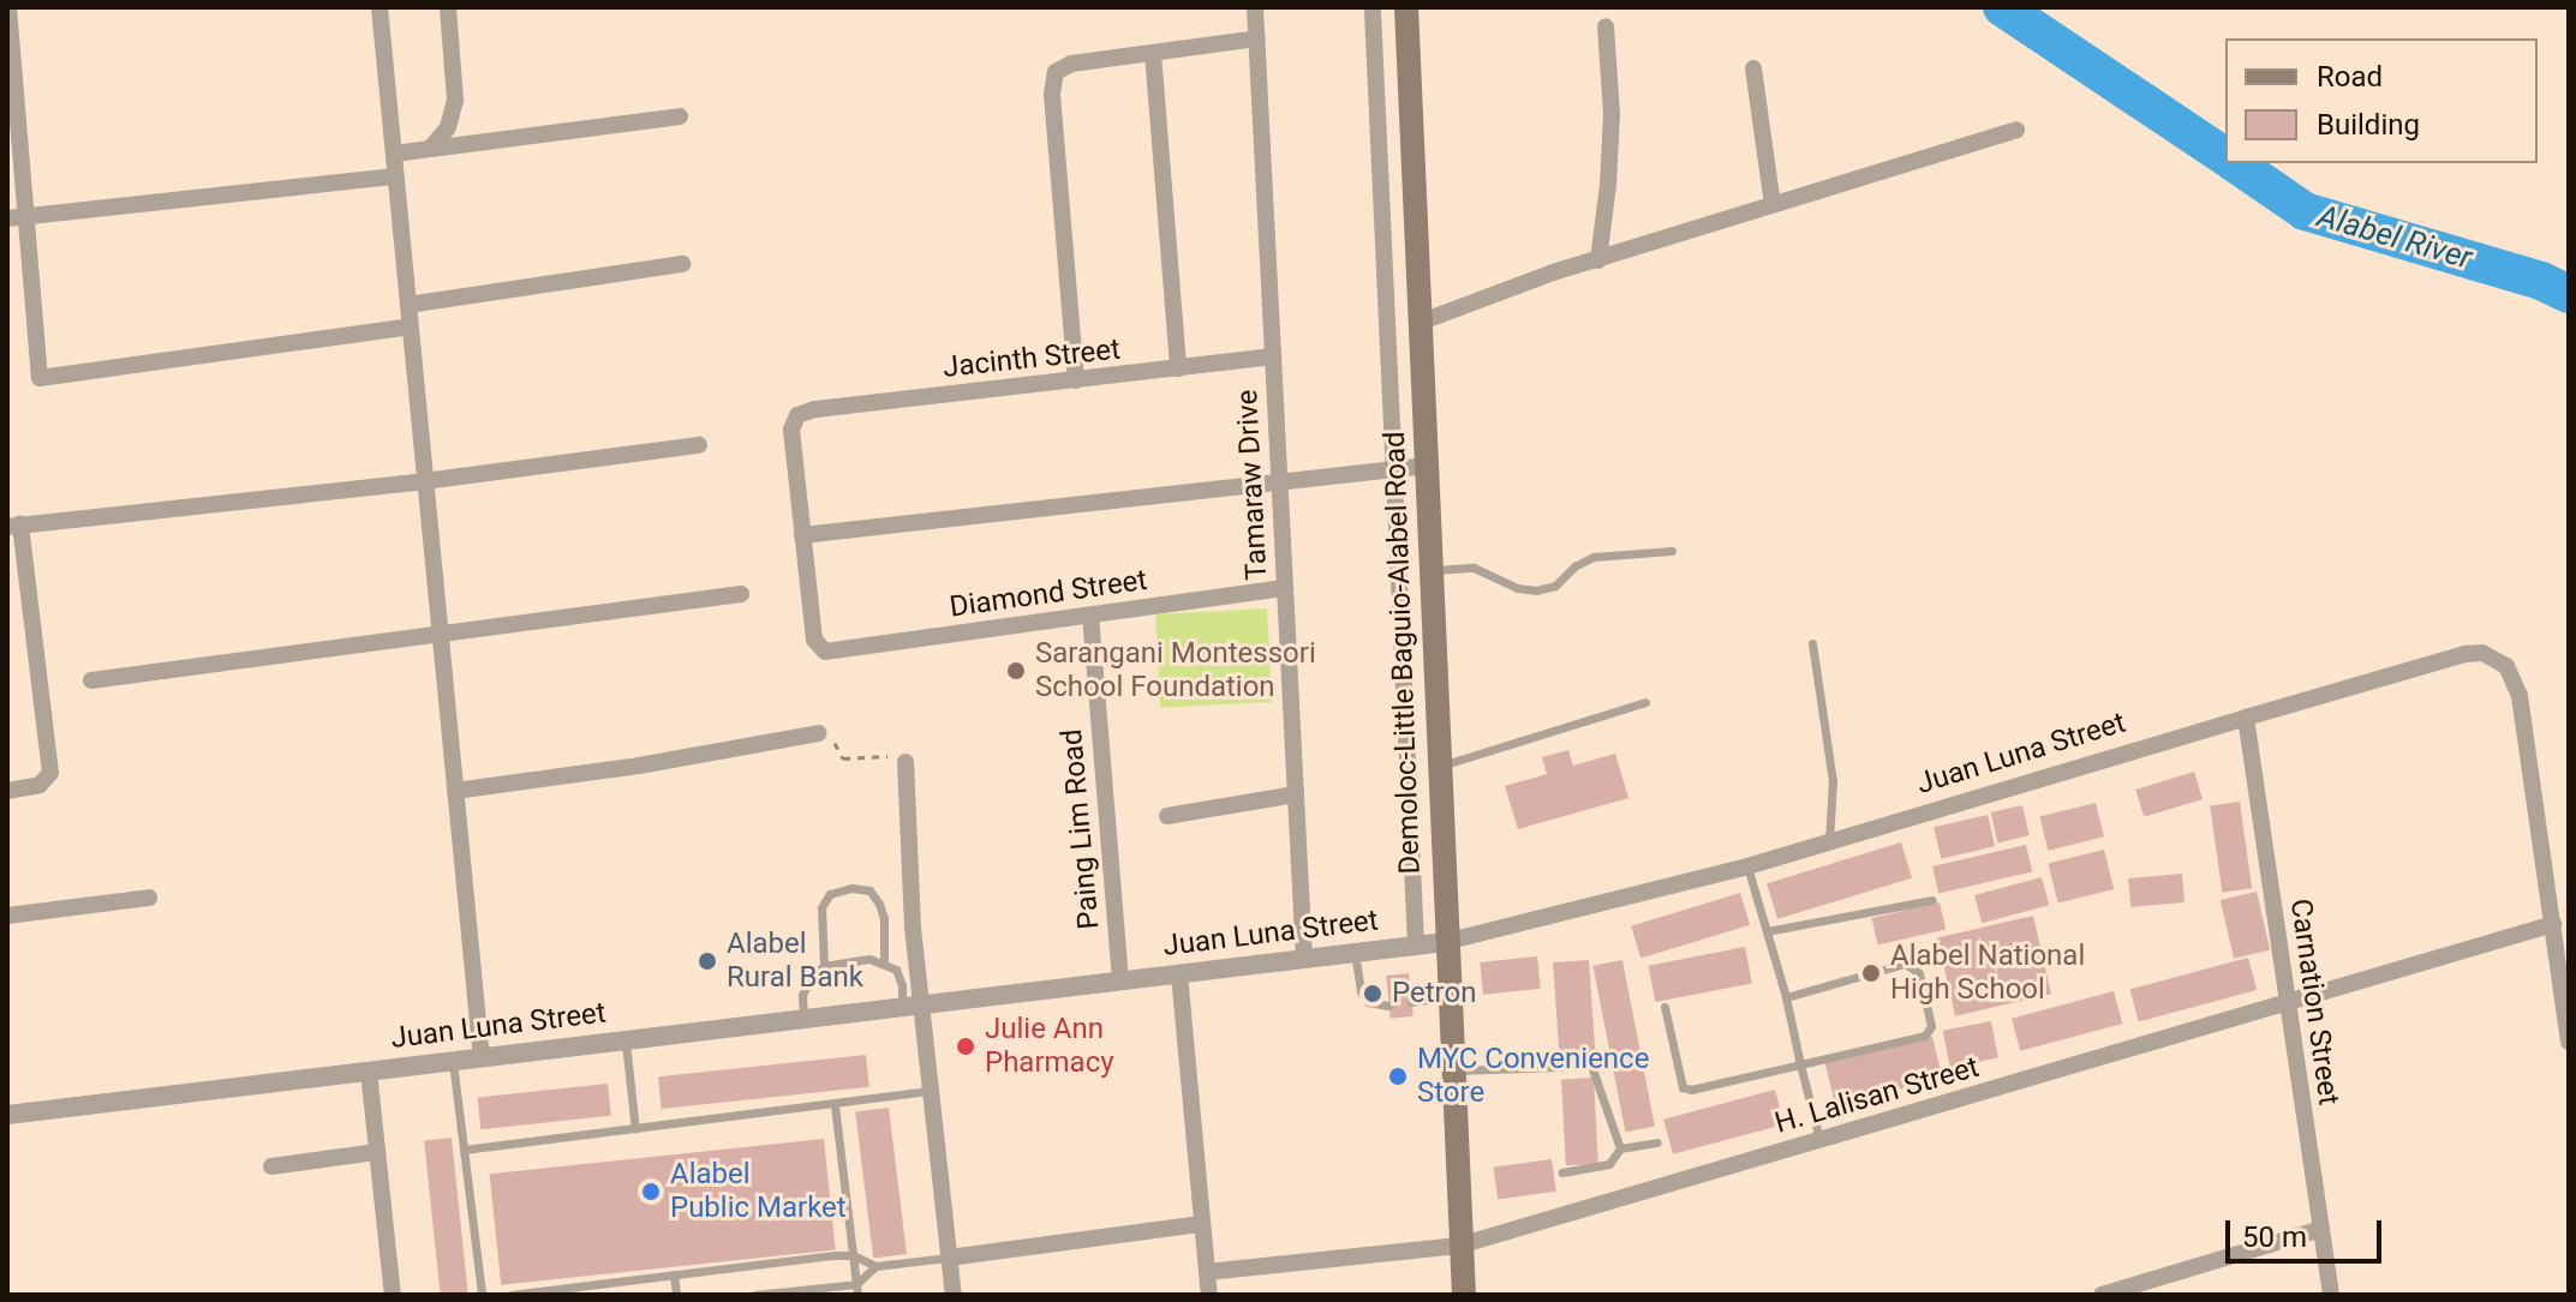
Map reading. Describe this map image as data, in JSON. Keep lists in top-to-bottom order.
{
  "streets": {
    "main road": ["Demoloc-Little Baguio-Alabel Road"],
    "street": [
      "Jacinth Street",
      "Tamaraw Drive",
      "Diamond Street",
      "Juan Luna Street",
      "Paing Lim Road",
      "Carnation Street",
      "H. Lalisan Street"
    ]
  },
  "crossings": [
    ["Jacinth Street", "Tamaraw Drive"],
    ["Jacinth Street", "Diamond Street"],
    ["Tamaraw Drive", "Diamond Street"],
    ["Tamaraw Drive", "Juan Luna Street"],
    ["Diamond Street", "Paing Lim Road"],
    ["Demoloc-Little Baguio-Alabel Road", "Juan Luna Street"],
    ["Demoloc-Little Baguio-Alabel Road", "H. Lalisan Street"],
    ["Juan Luna Street", "Paing Lim Road"],
    ["Juan Luna Street", "Carnation Street"],
    ["Juan Luna Street", "H. Lalisan Street"],
    ["Carnation Street", "H. Lalisan Street"]
  ],
  "water": ["Alabel River"],
  "places": [
    "Sarangani Montessori School Foundation",
    "Alabel Rural Bank",
    "Alabel National High School",
    "Petron",
    "Julie Ann Pharmacy",
    "MYC Convenience Store",
    "Alabel Public Market"
  ],
  "legend": ["Road", "Building"],
  "scale_bar": "50 m"
}
